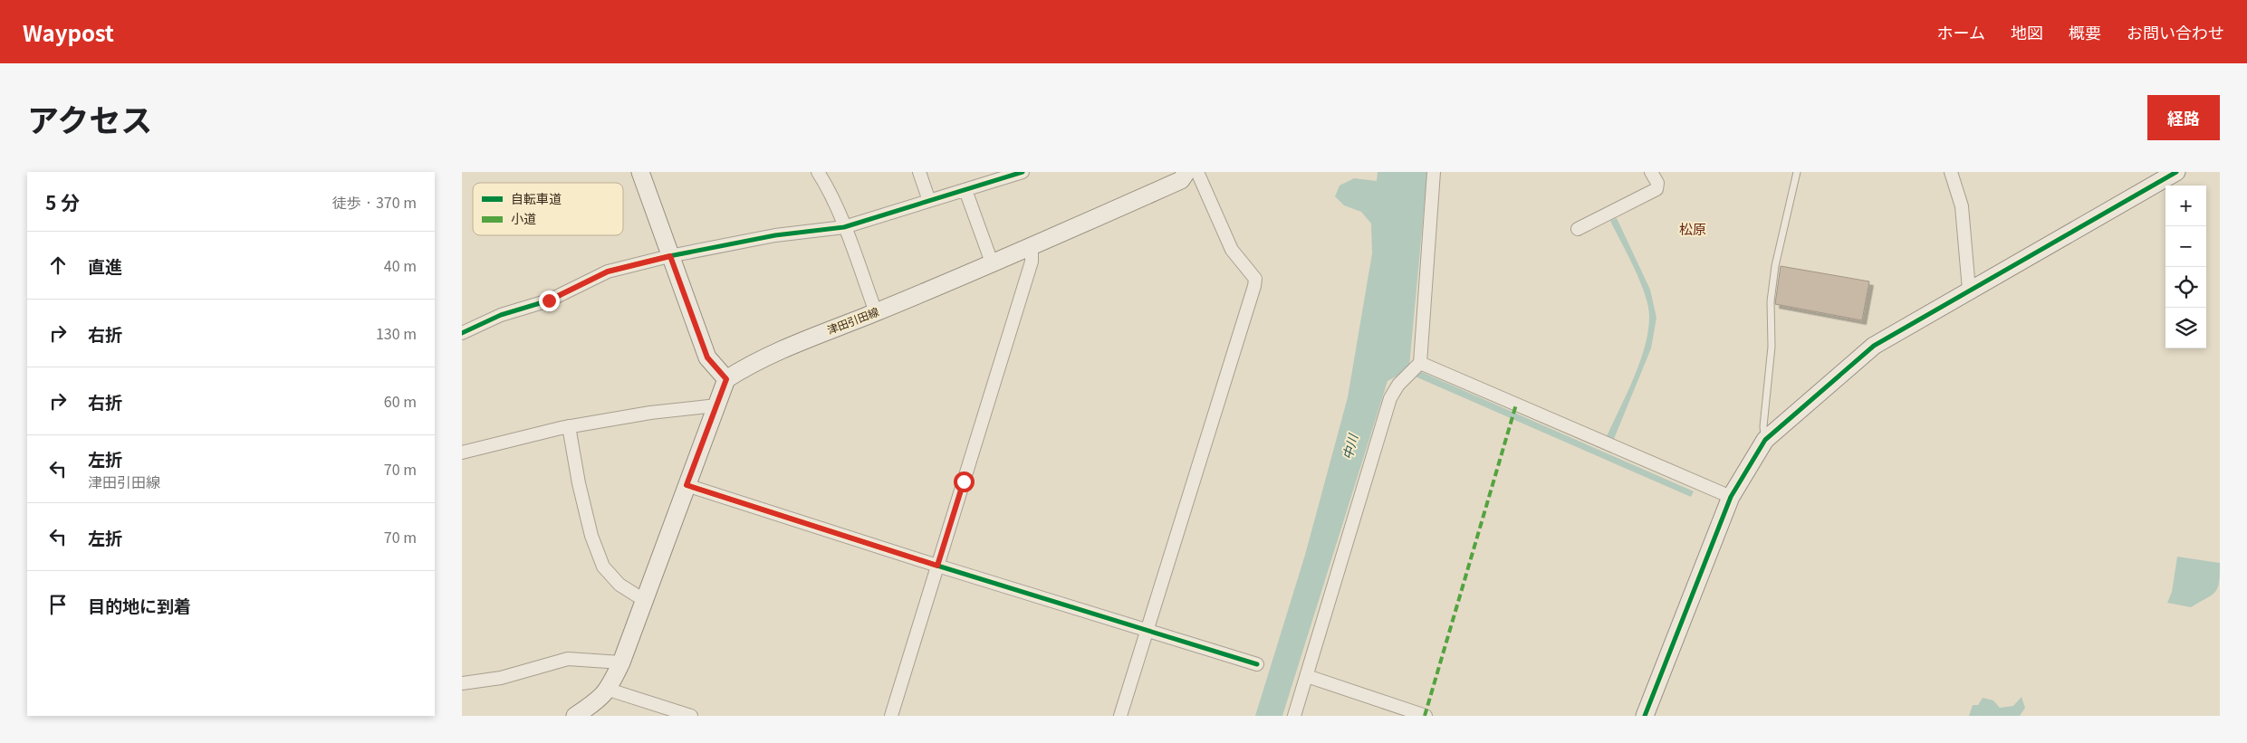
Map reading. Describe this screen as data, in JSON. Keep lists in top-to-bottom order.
{
  "streets": {
    "street": ["津田引田線"]
  },
  "districts": ["松原"],
  "water": ["中川"],
  "legend": ["自転車道", "小道"],
  "page": {
    "header": "Waypost",
    "nav": [
      "ホーム",
      "地図",
      "概要",
      "お問い合わせ"
    ],
    "title": "アクセス",
    "buttons": "経路",
    "heading": ["5 分", "徒歩 · 370 m"],
    "map_buttons": ["+", "−"],
    "list": [
      ["直進", "40 m"],
      ["右折", "130 m"],
      ["右折", "60 m"],
      ["左折", "津田引田線", "70 m"],
      ["左折", "70 m"],
      "目的地に到着"
    ]
  }
}
